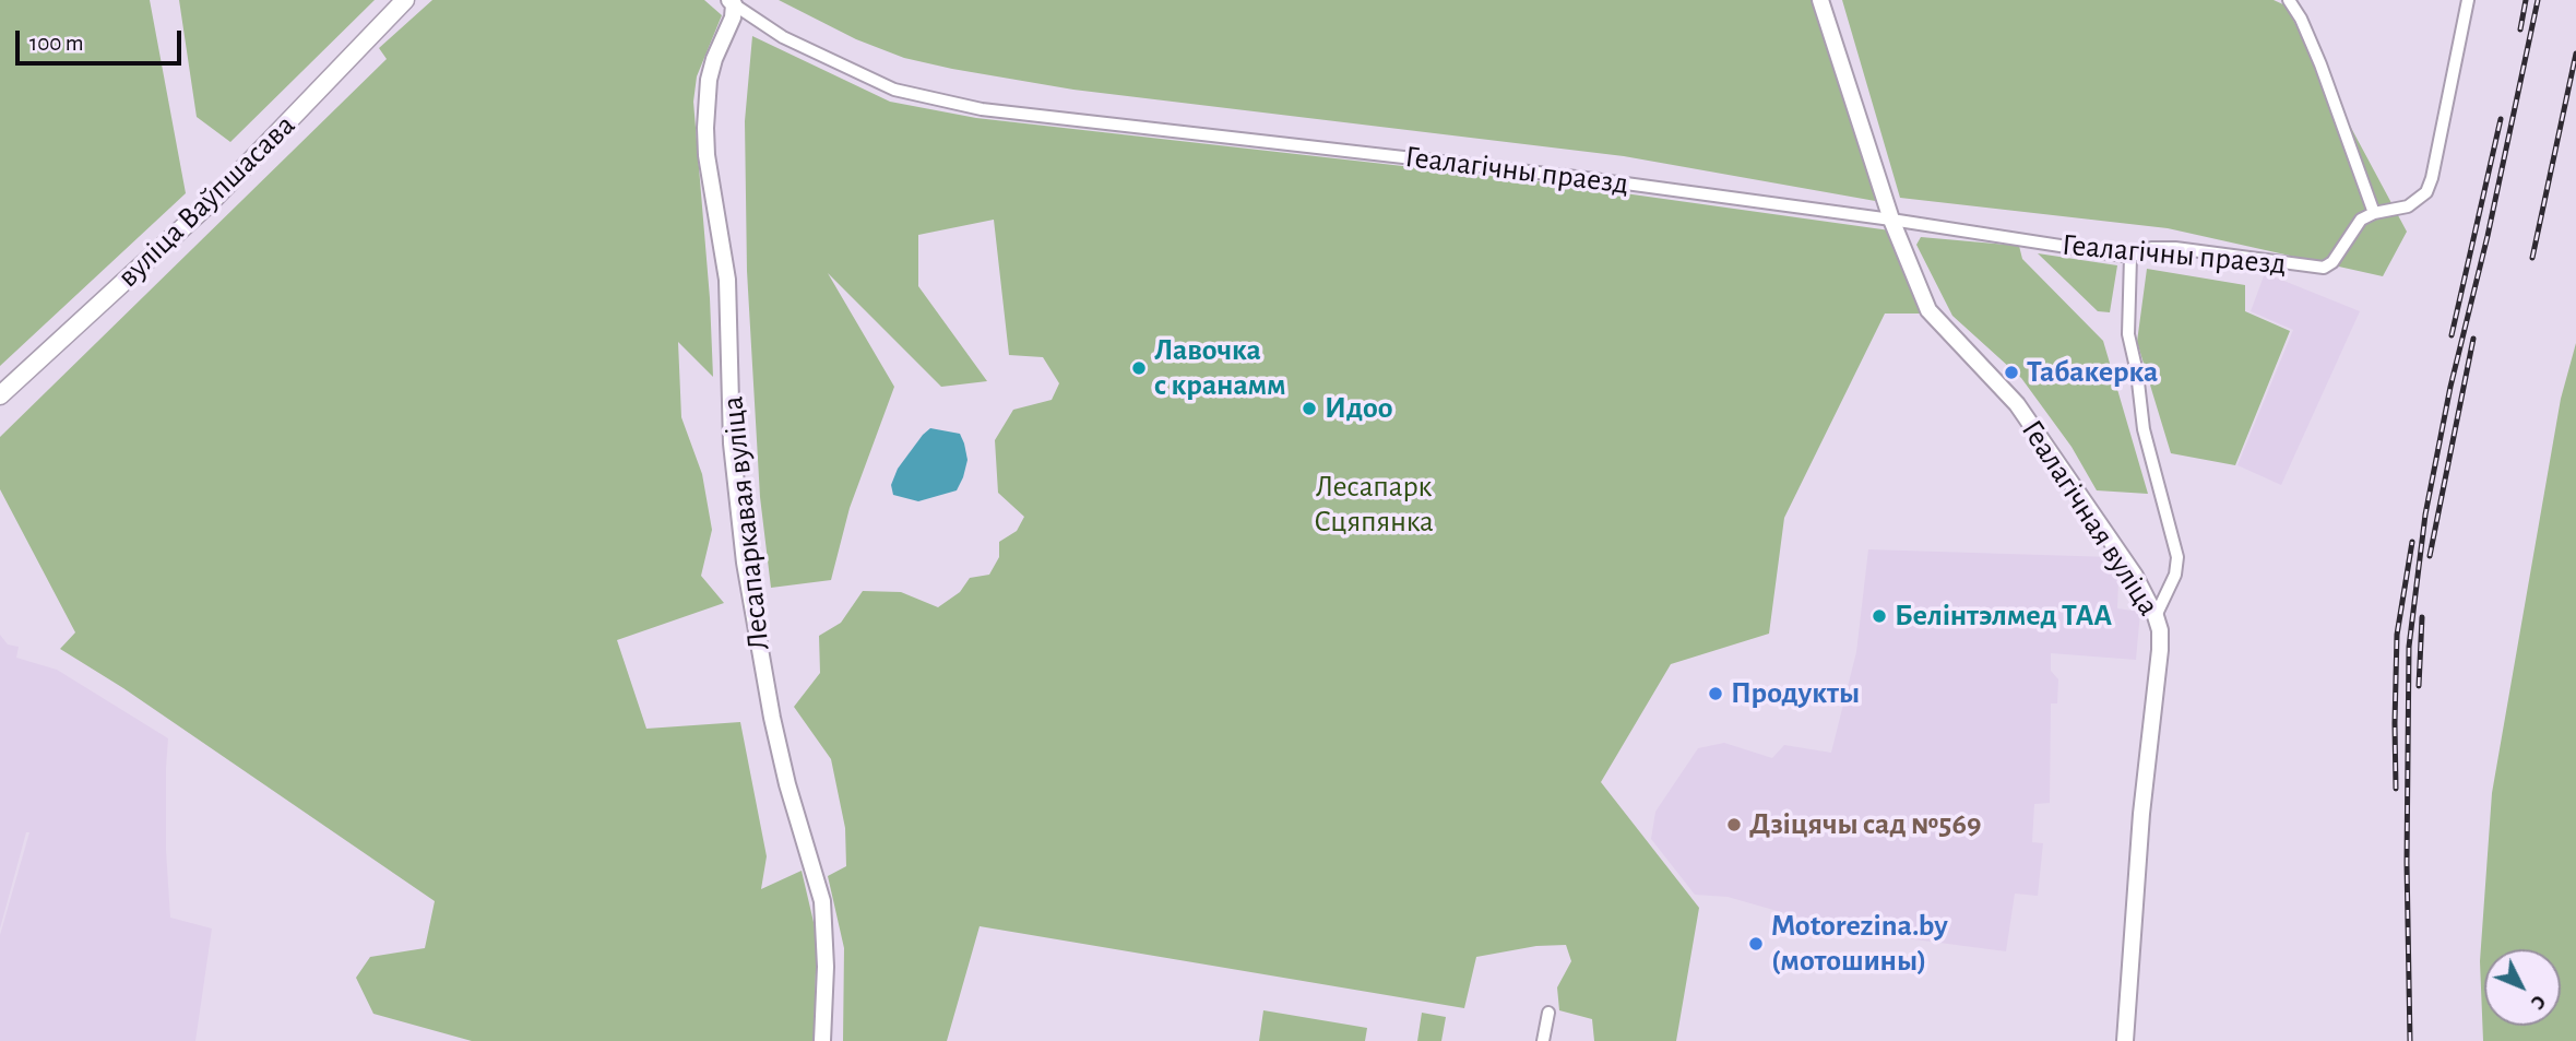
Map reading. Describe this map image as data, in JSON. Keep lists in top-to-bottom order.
{
  "streets": {
    "main road": ["вуліца Ваўпшасава"],
    "street": ["Геалагічны праезд", "Геалагічная вуліца", "Лесапаркавая вуліца"]
  },
  "crossings": [
    ["Геалагічны праезд", "Геалагічная вуліца"],
    ["Геалагічны праезд", "Лесапаркавая вуліца"]
  ],
  "parks": ["Лесапарк Сцяпянка"],
  "places": [
    "Лавочка с кранамм",
    "Табакерка",
    "Идоо",
    "Белінтэлмед ТАА",
    "Продукты",
    "Дзіцячы сад №569",
    "Motorezina.by (мотошины)"
  ],
  "scale_bar": "100 m",
  "north": "bottom right"
}
